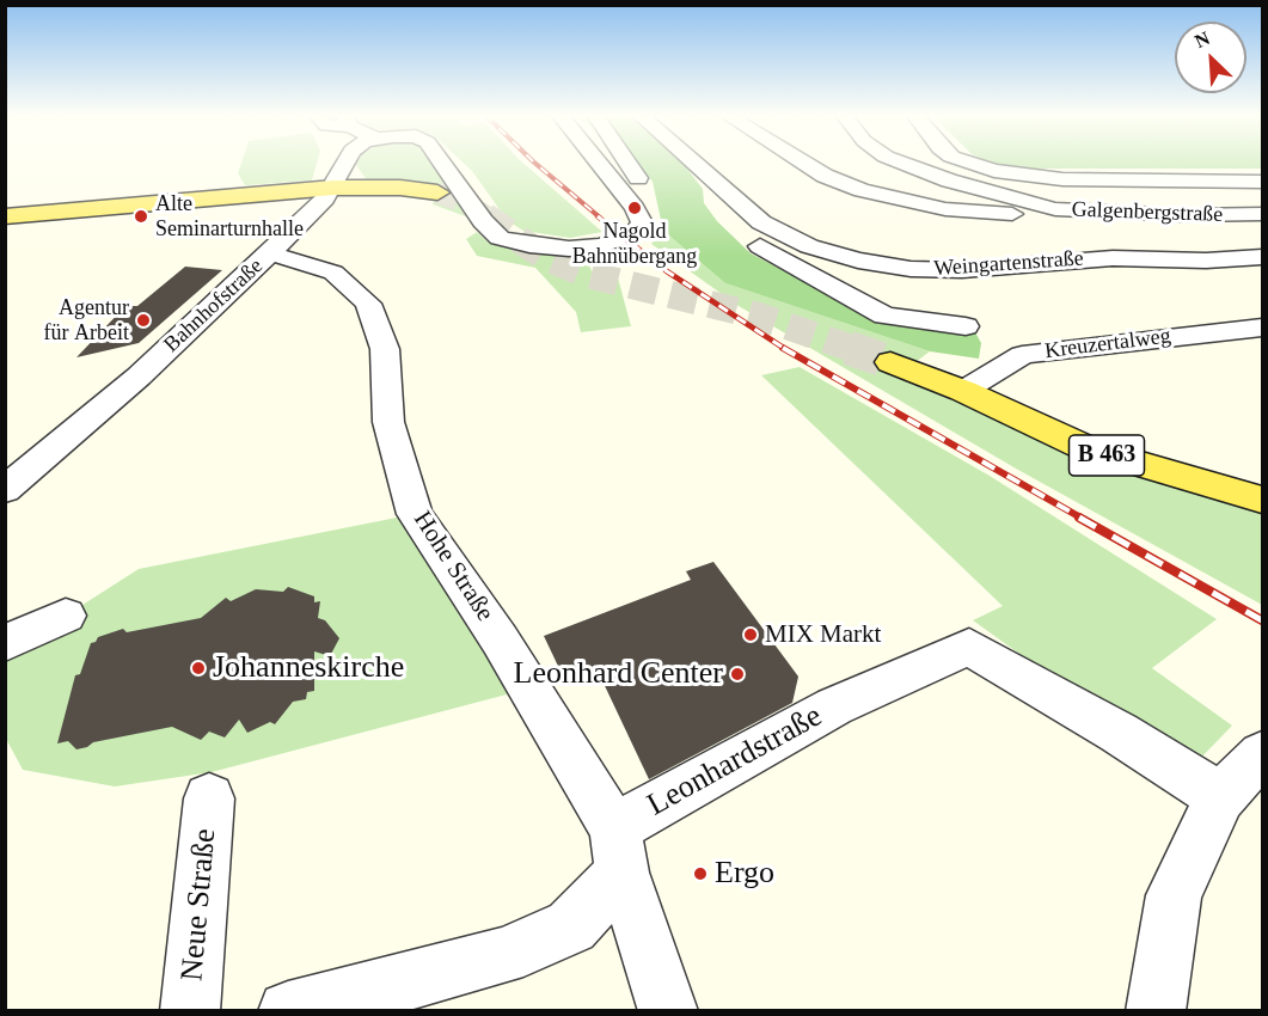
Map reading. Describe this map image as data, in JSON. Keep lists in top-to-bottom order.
{
  "streets": {
    "main road": ["B 463"],
    "street": [
      "Galgenbergstraße",
      "Weingartenstraße",
      "Bahnhofstraße",
      "Kreuzertalweg",
      "Hohe Straße",
      "Leonhardstraße",
      "Neue Straße"
    ]
  },
  "crossings": [
    ["Bahnhofstraße", "Hohe Straße"],
    ["Kreuzertalweg", "B 463"],
    ["Hohe Straße", "Leonhardstraße"]
  ],
  "places": [
    "Nagold Bahnübergang",
    "Alte Seminarturnhalle",
    "Agentur für Arbeit",
    "MIX Markt",
    "Johanneskirche",
    "Leonhard Center",
    "Ergo"
  ],
  "north": "top left"
}
